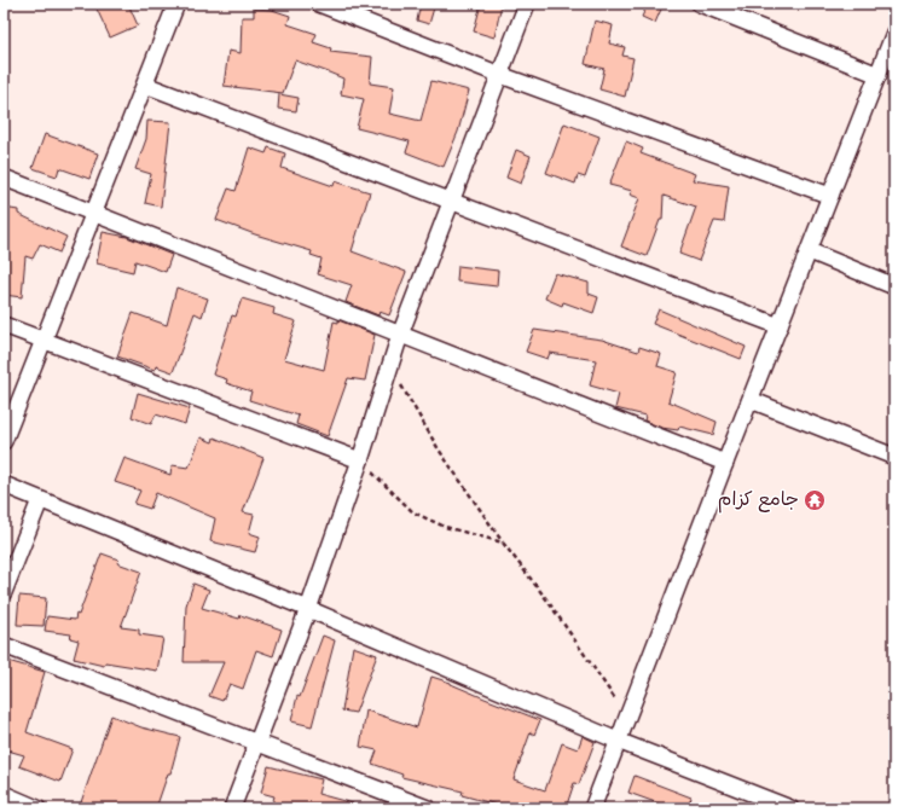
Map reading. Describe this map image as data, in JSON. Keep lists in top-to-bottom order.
{
  "places": {
    "temple": ["جامع كزام"]
  }
}
